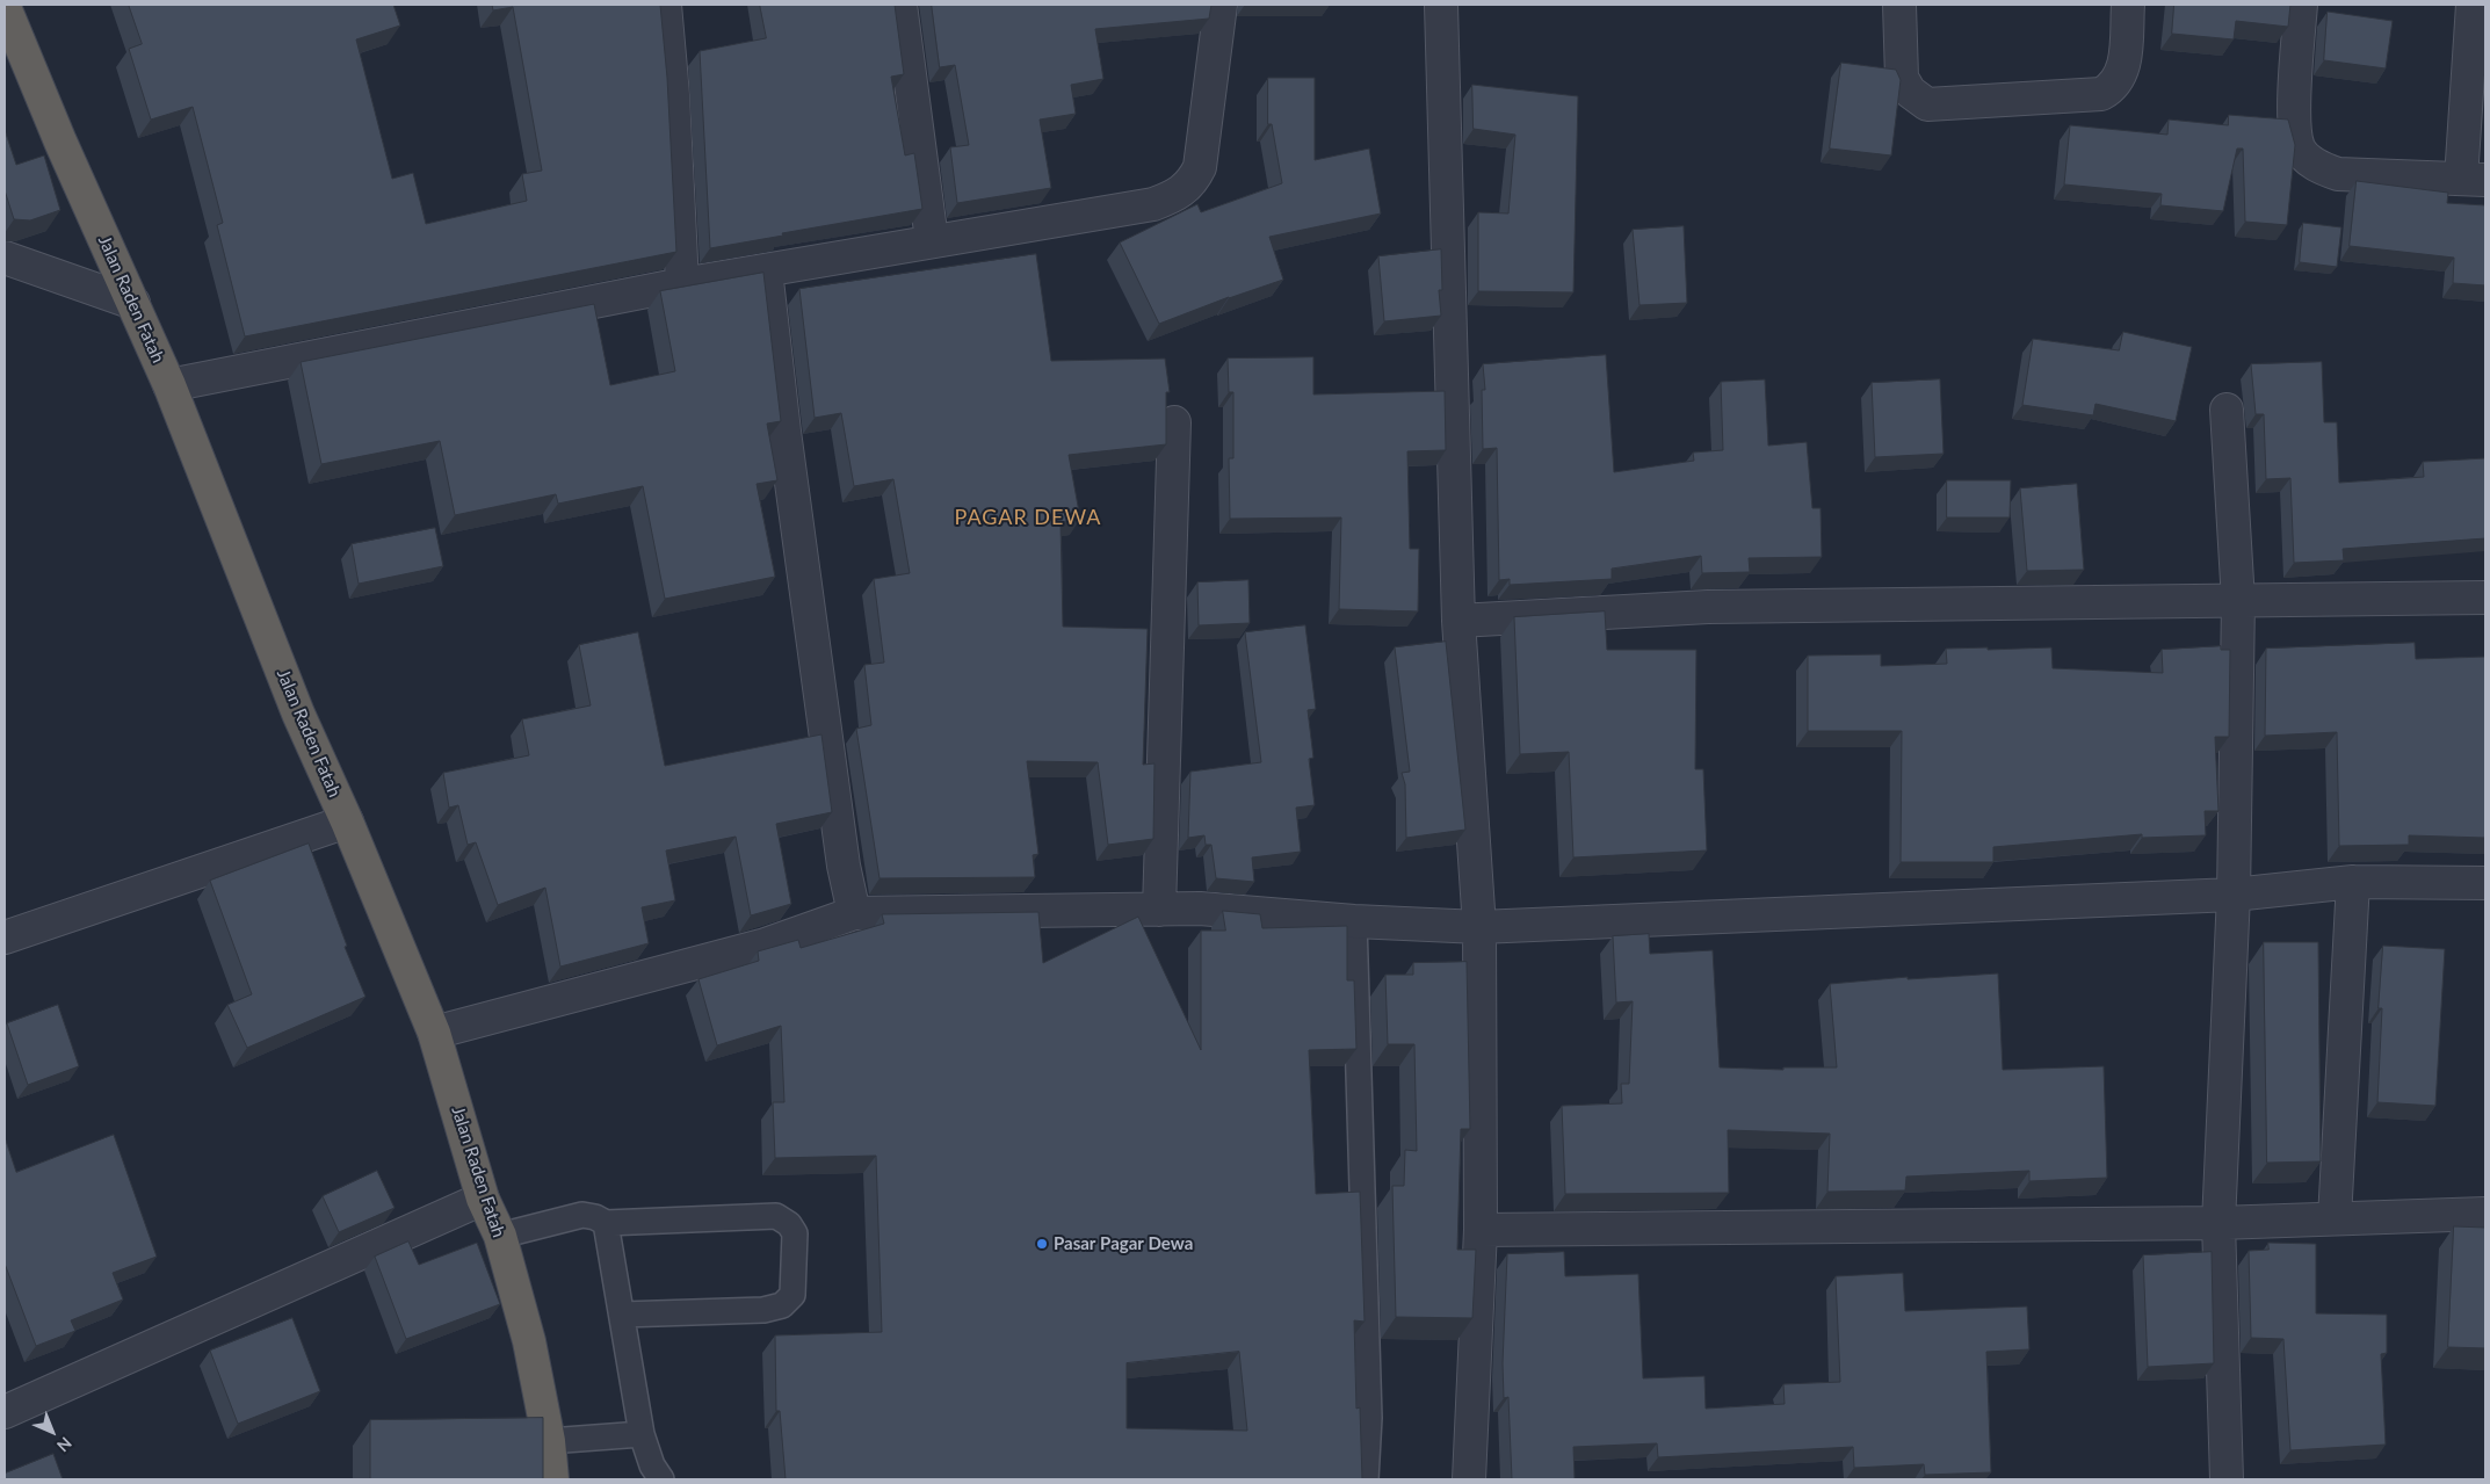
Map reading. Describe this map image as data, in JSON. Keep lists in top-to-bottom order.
{
  "streets": {
    "highway": ["Jalan Raden Fatah"]
  },
  "districts": ["PAGAR DEWA"],
  "places": ["Pasar Pagar Dewa"],
  "north": "bottom right"
}
